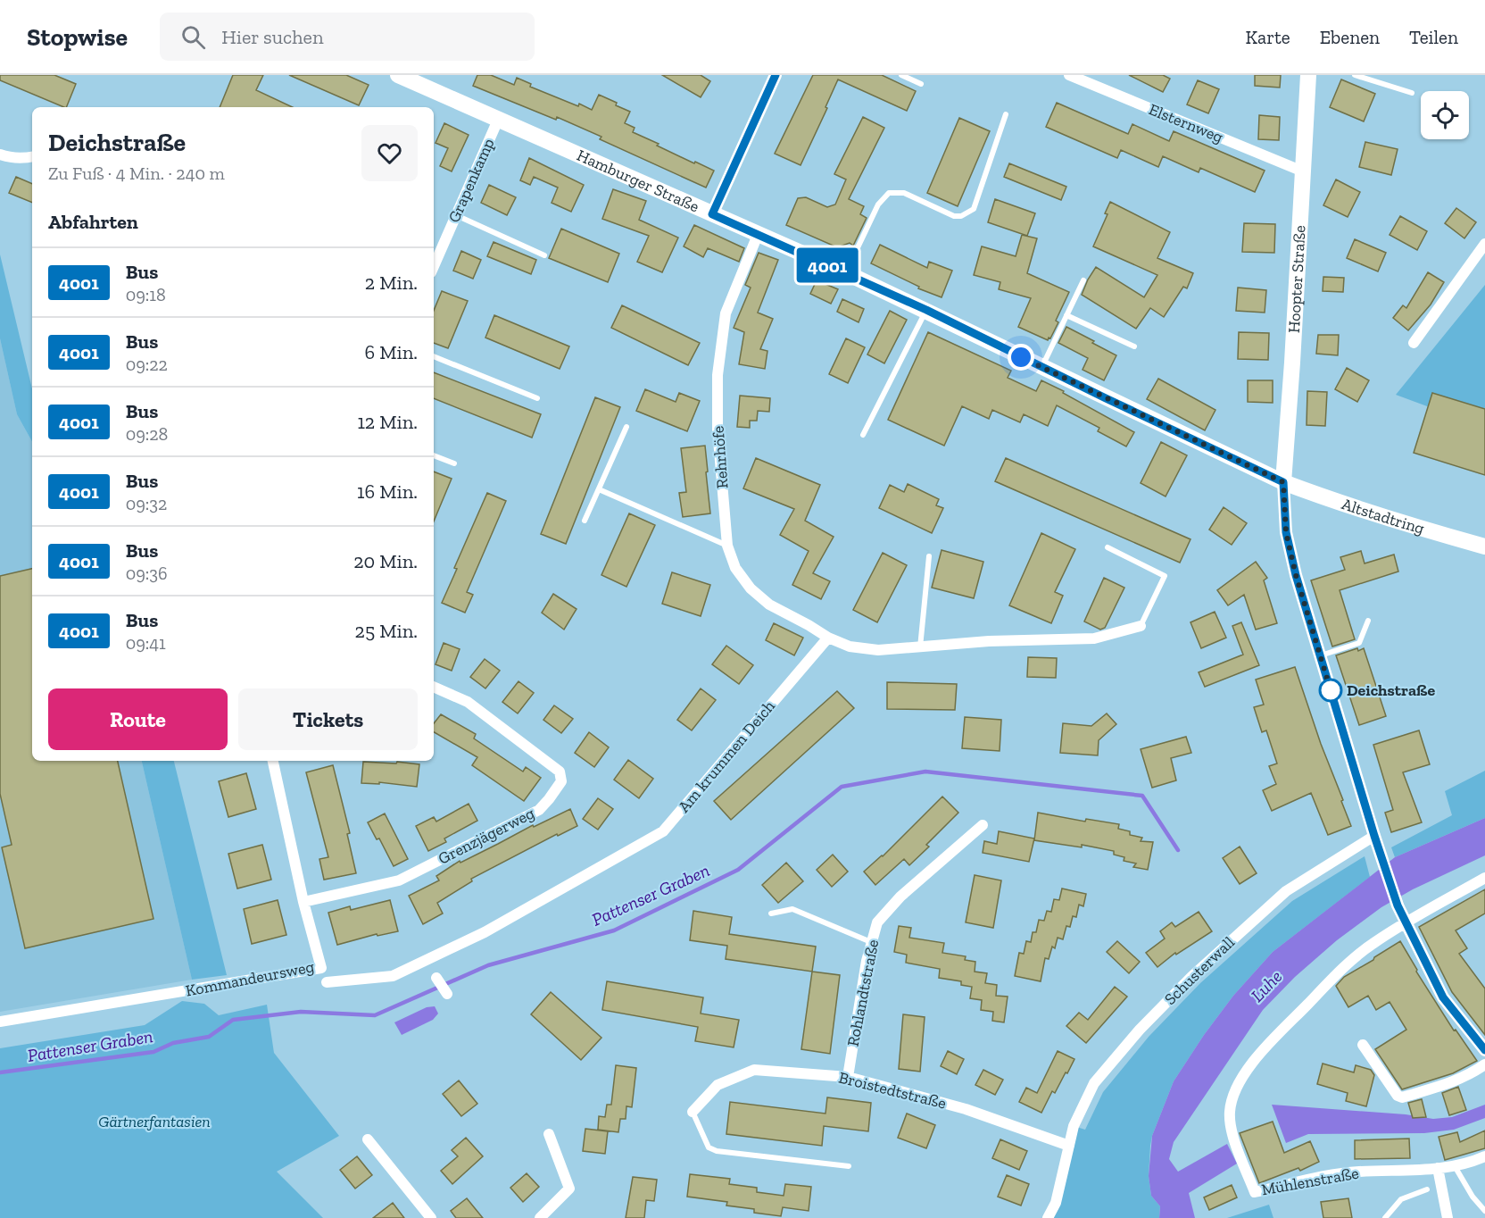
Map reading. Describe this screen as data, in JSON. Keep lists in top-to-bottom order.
{
  "streets": {
    "main road": ["Hamburger Straße", "Hoopter Straße", "Altstadtring"],
    "street": [
      "Elsternweg",
      "Grapenkamp",
      "Rehrhöfe",
      "Am krummen Deich",
      "Grenzjägerweg",
      "Schusterwall",
      "Kommandeursweg",
      "Rohlandtstraße",
      "Broistedtstraße",
      "Mühlenstraße"
    ]
  },
  "crossings": [
    ["Elsternweg", "Hoopter Straße"],
    ["Grapenkamp", "Hamburger Straße"],
    ["Hamburger Straße", "Hoopter Straße"],
    ["Hamburger Straße", "Rehrhöfe"],
    ["Hamburger Straße", "Altstadtring"],
    ["Hoopter Straße", "Altstadtring"],
    ["Rehrhöfe", "Am krummen Deich"],
    ["Grenzjägerweg", "Kommandeursweg"],
    ["Schusterwall", "Broistedtstraße"],
    ["Rohlandtstraße", "Broistedtstraße"]
  ],
  "water": ["Pattenser Graben", "Luhe"],
  "parks": ["Gärtnerfantasien"],
  "places": ["Deichstraße"],
  "lines": ["bus line 4001"],
  "page": {
    "header": "Stopwise",
    "search": "Hier suchen",
    "nav": ["Karte", "Ebenen", "Teilen"],
    "on_map": "4001",
    "heading": [
      ["Deichstraße", "Zu Fuß · 4 Min. · 240 m"],
      "Abfahrten"
    ],
    "list": [
      {
        "mark": "4001",
        "name": "Bus",
        "note": "09:18",
        "value": "2 Min."
      },
      {
        "mark": "4001",
        "name": "Bus",
        "note": "09:22",
        "value": "6 Min."
      },
      {
        "mark": "4001",
        "name": "Bus",
        "note": "09:28",
        "value": "12 Min."
      },
      {
        "mark": "4001",
        "name": "Bus",
        "note": "09:32",
        "value": "16 Min."
      },
      {
        "mark": "4001",
        "name": "Bus",
        "note": "09:36",
        "value": "20 Min."
      },
      {
        "mark": "4001",
        "name": "Bus",
        "note": "09:41",
        "value": "25 Min."
      }
    ],
    "buttons": ["Route", "Tickets"]
  }
}
